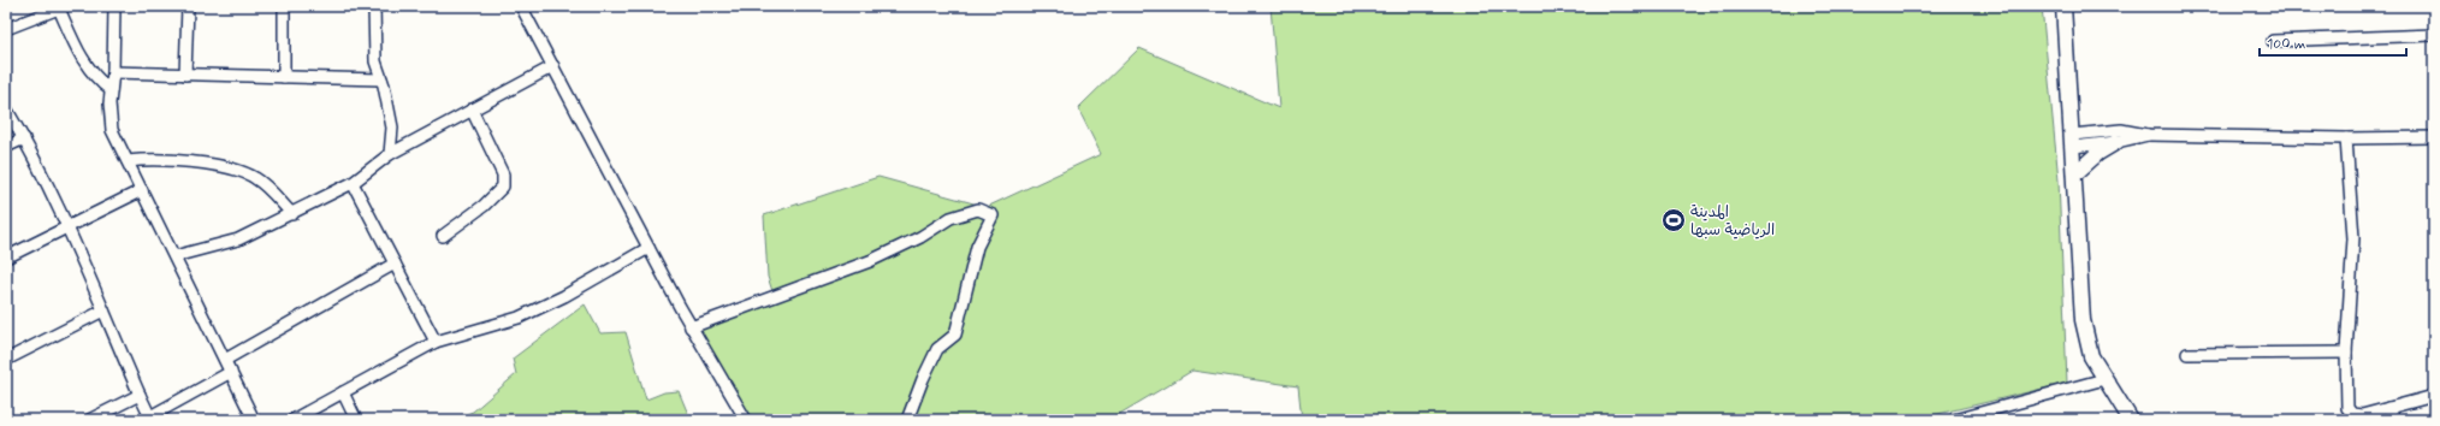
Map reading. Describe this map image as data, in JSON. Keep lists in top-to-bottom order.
{
  "places": {
    "sports": ["المدينة الرياضية سبها"]
  },
  "scale_bar": "100 m"
}
